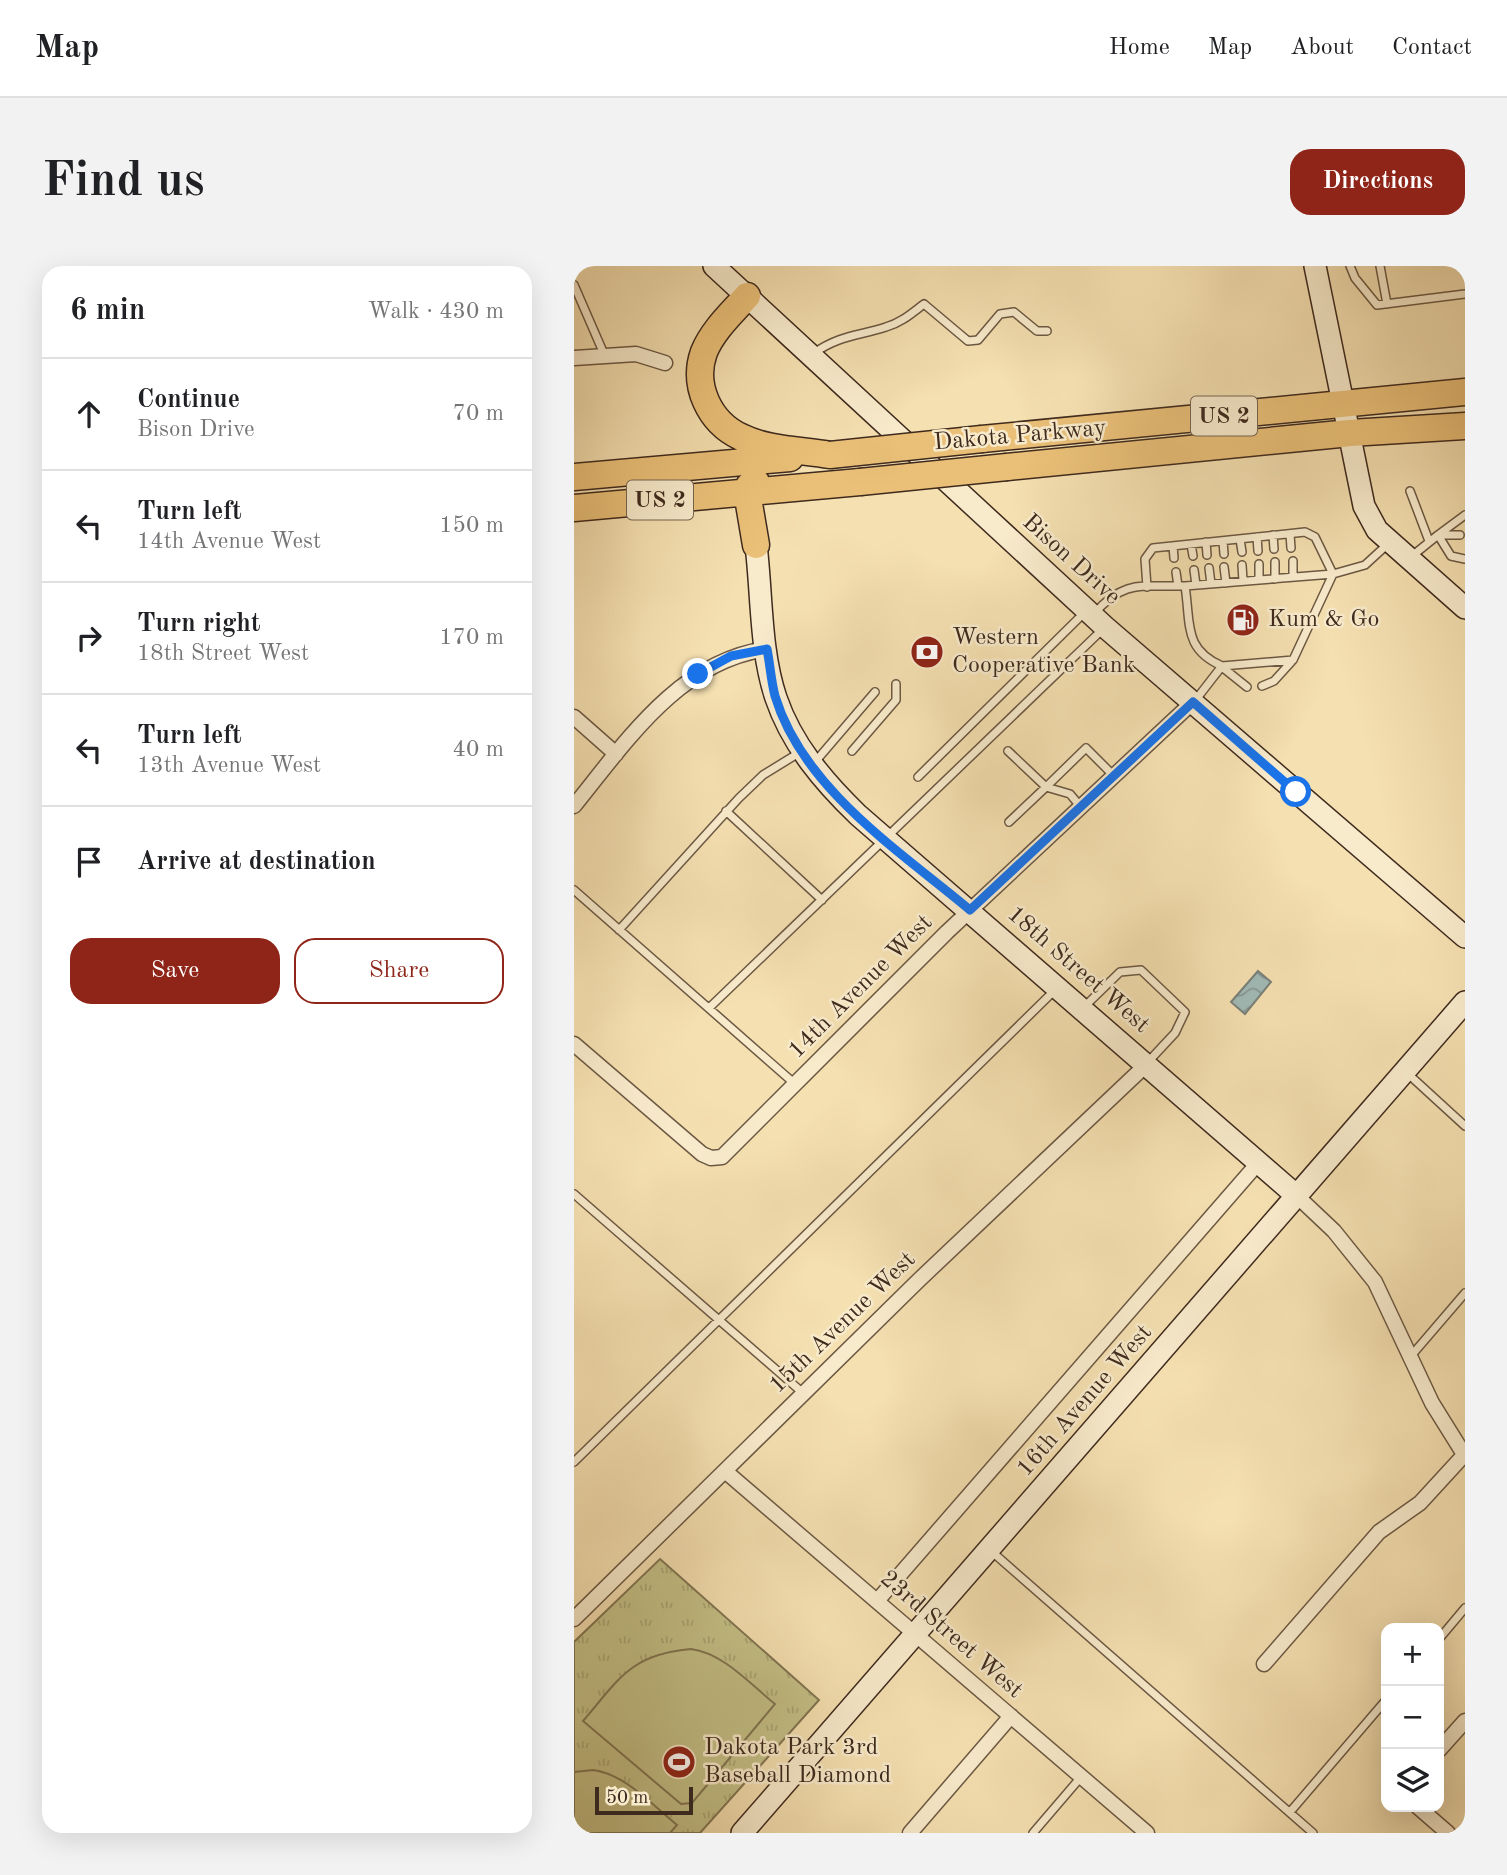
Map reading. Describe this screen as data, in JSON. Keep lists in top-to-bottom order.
{
  "streets": {
    "highway": ["US 2", "Dakota Parkway"],
    "street": [
      "Bison Drive",
      "18th Street West",
      "14th Avenue West",
      "15th Avenue West",
      "16th Avenue West",
      "23rd Street West"
    ]
  },
  "crossings": [
    ["Bison Drive", "14th Avenue West"],
    ["18th Street West", "14th Avenue West"],
    ["18th Street West", "15th Avenue West"],
    ["18th Street West", "16th Avenue West"],
    ["15th Avenue West", "23rd Street West"],
    ["16th Avenue West", "23rd Street West"]
  ],
  "places": {
    "fuel station": ["Kum & Go"],
    "bank": ["Western Cooperative Bank"],
    "sports": ["Dakota Park 3rd Baseball Diamond"]
  },
  "scale_bar": "50 m",
  "page": {
    "header": "Map",
    "nav": [
      "Home",
      "Map",
      "About",
      "Contact"
    ],
    "buttons": [
      "Directions",
      ["Save", "Share"]
    ],
    "title": "Find us",
    "heading": ["6 min", "Walk · 430 m"],
    "list": [
      ["Continue", "Bison Drive", "70 m"],
      ["Turn left", "14th Avenue West", "150 m"],
      ["Turn right", "18th Street West", "170 m"],
      ["Turn left", "13th Avenue West", "40 m"],
      "Arrive at destination"
    ],
    "map_buttons": ["+", "−"],
    "scale": "50 m"
  }
}
